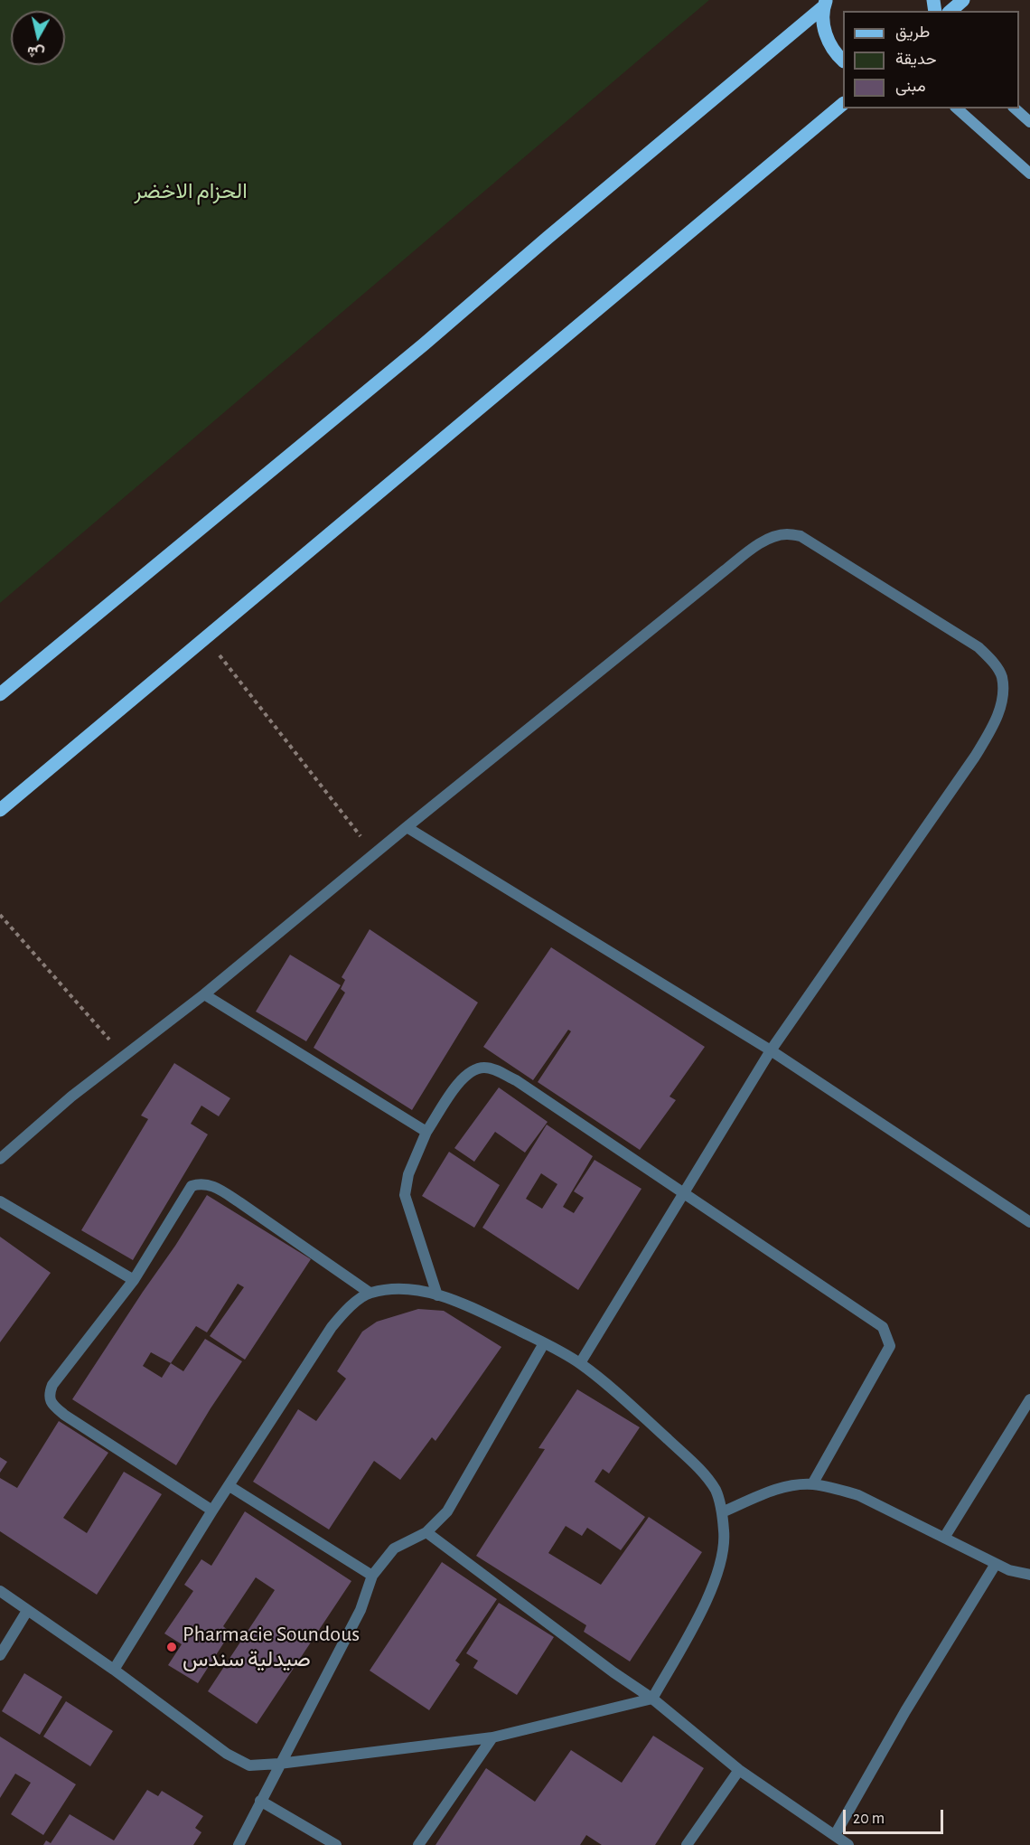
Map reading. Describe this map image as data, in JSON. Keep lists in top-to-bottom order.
{
  "parks": ["الحزام الاخضر"],
  "places": ["Pharmacie Soundous صيدلية سندس"],
  "legend": ["طريق", "حديقة", "مبنى"],
  "scale_bar": "20 m",
  "north": "bottom"
}
